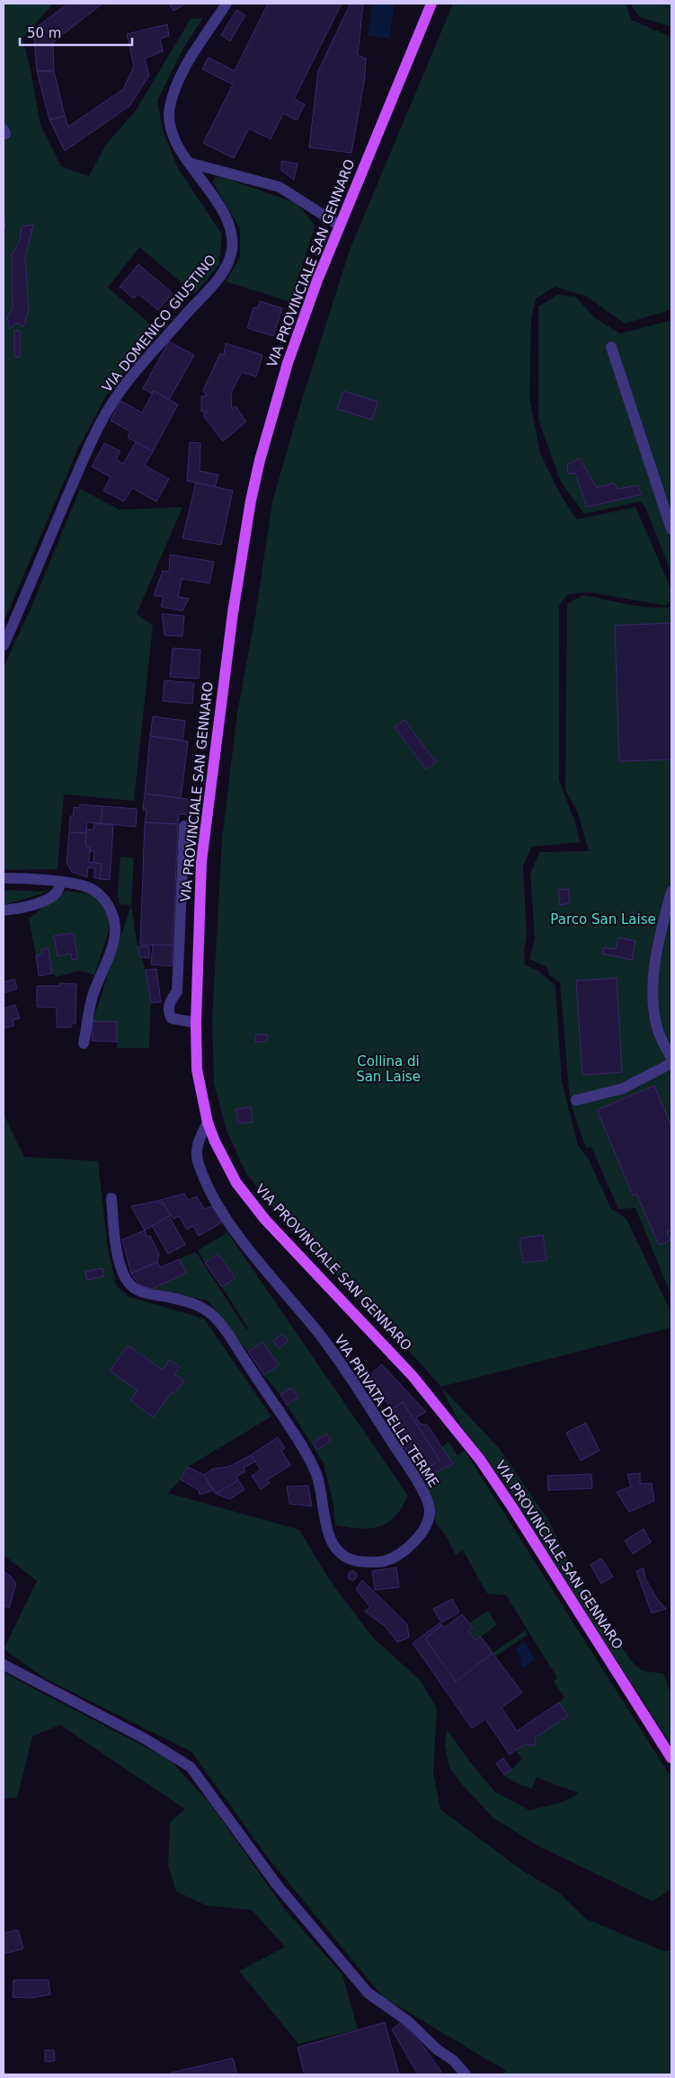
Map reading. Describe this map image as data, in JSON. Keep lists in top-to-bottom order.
{
  "streets": {
    "main road": ["VIA PROVINCIALE SAN GENNARO"],
    "street": ["VIA DOMENICO GIUSTINO", "VIA PRIVATA DELLE TERME"]
  },
  "crossings": [
    ["VIA PROVINCIALE SAN GENNARO", "VIA PRIVATA DELLE TERME"]
  ],
  "parks": ["Parco San Laise", "Collina di San Laise"],
  "scale_bar": "50 m"
}
